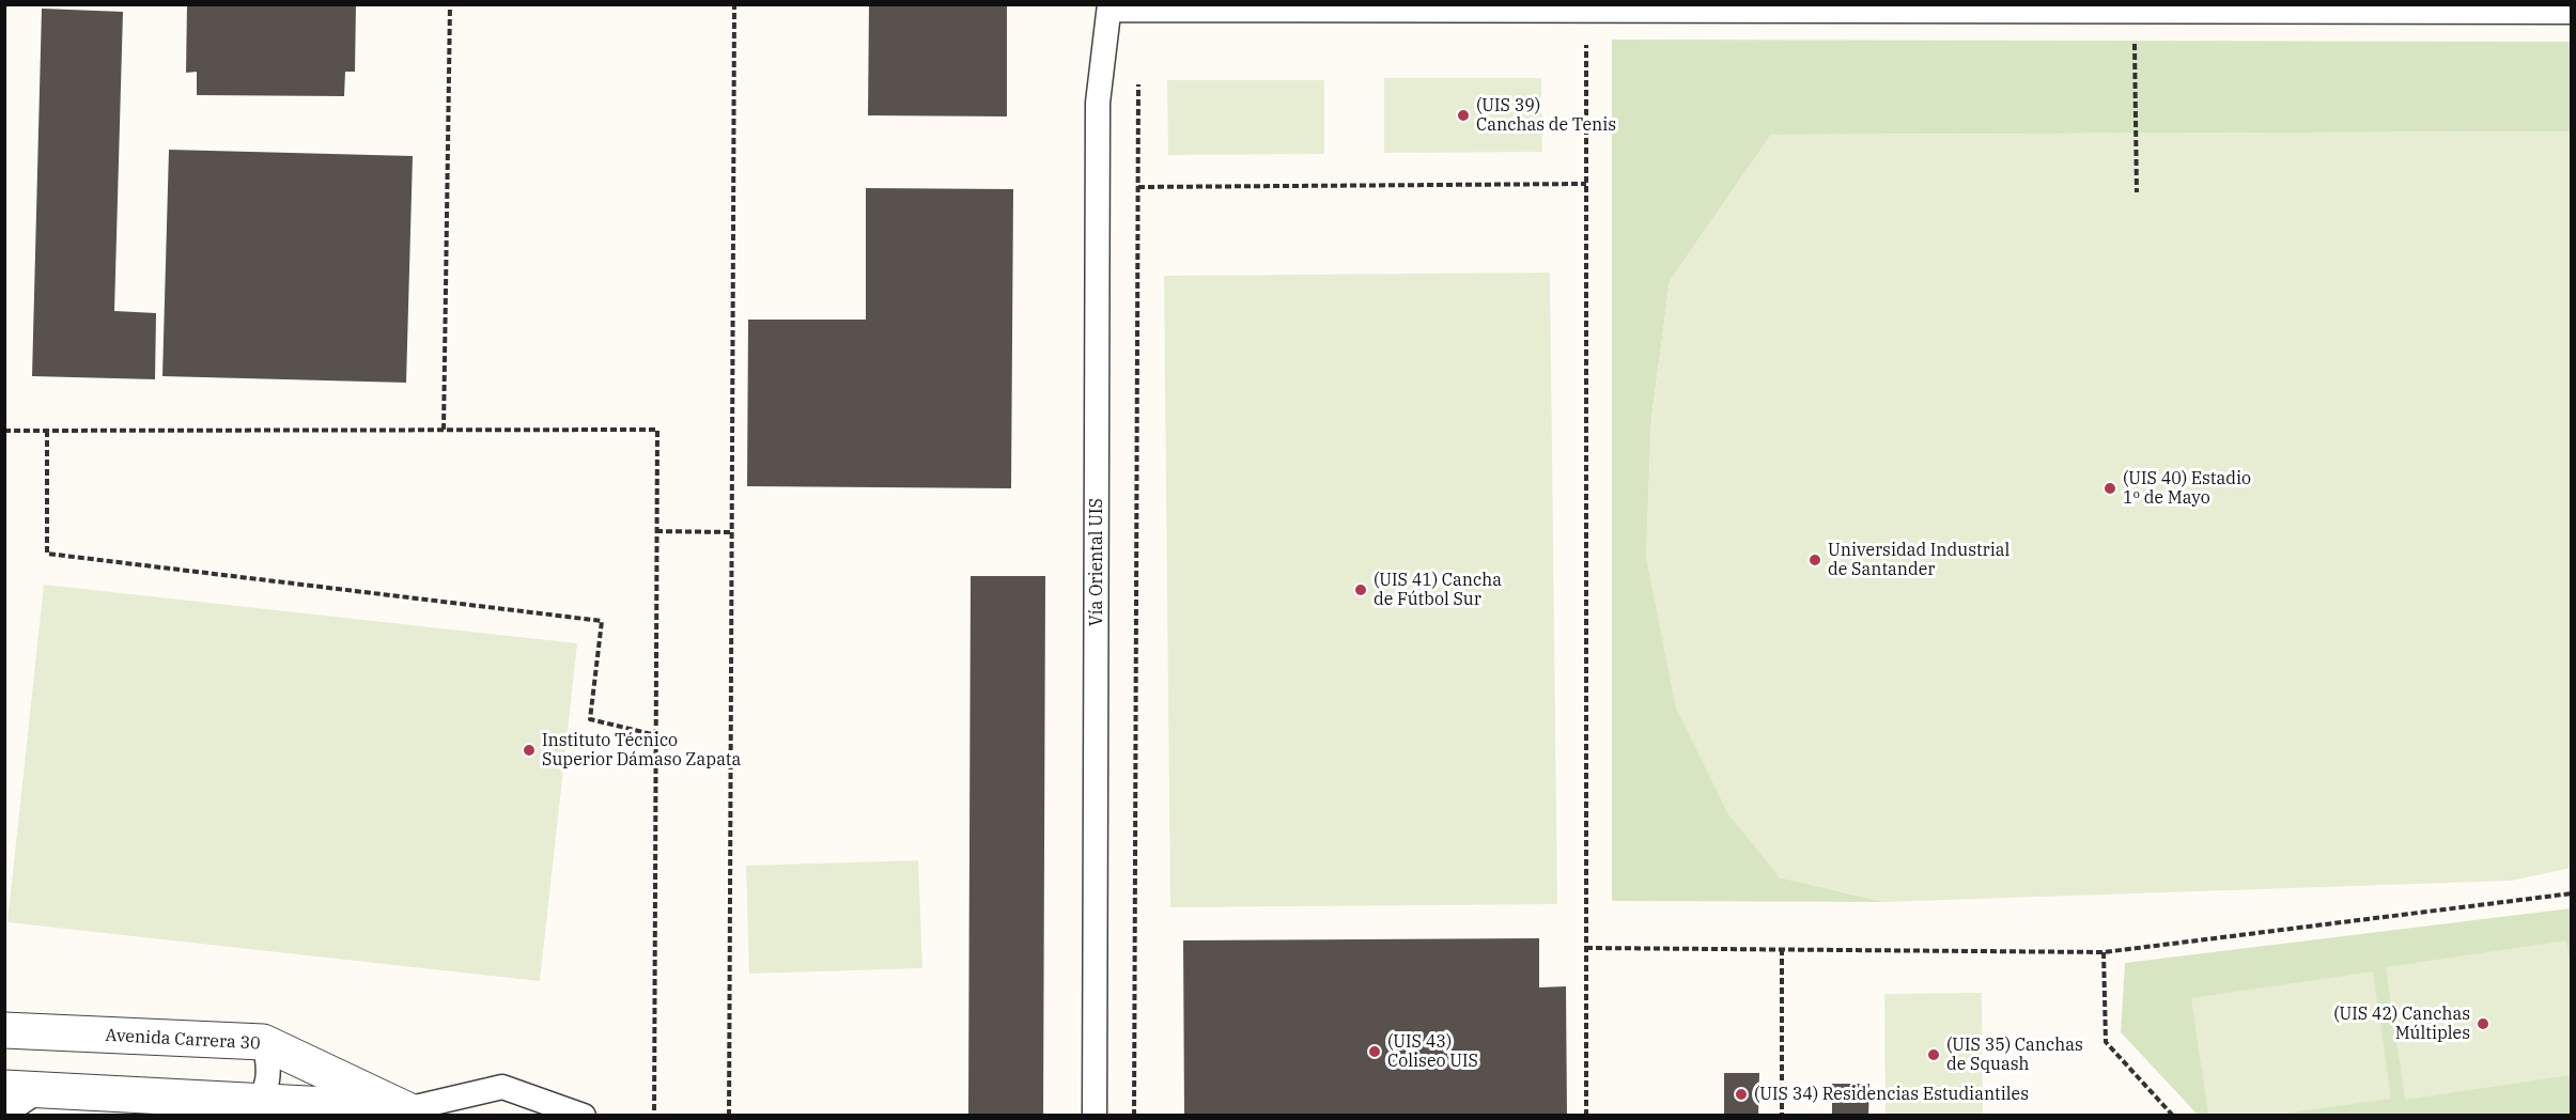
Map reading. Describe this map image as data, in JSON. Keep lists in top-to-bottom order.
{
  "streets": {
    "street": ["Avenida Carrera 30"],
    "lane": ["Vía Oriental UIS"]
  },
  "places": [
    "(UIS 39) Canchas de Tenis",
    "(UIS 40) Estadio 1º de Mayo",
    "Universidad Industrial de Santander",
    "(UIS 41) Cancha de Fútbol Sur",
    "Instituto Técnico Superior Dámaso Zapata",
    "(UIS 42) Canchas Múltiples",
    "(UIS 43) Coliseo UIS",
    "(UIS 35) Canchas de Squash",
    "(UIS 34) Residencias Estudiantiles"
  ]
}
